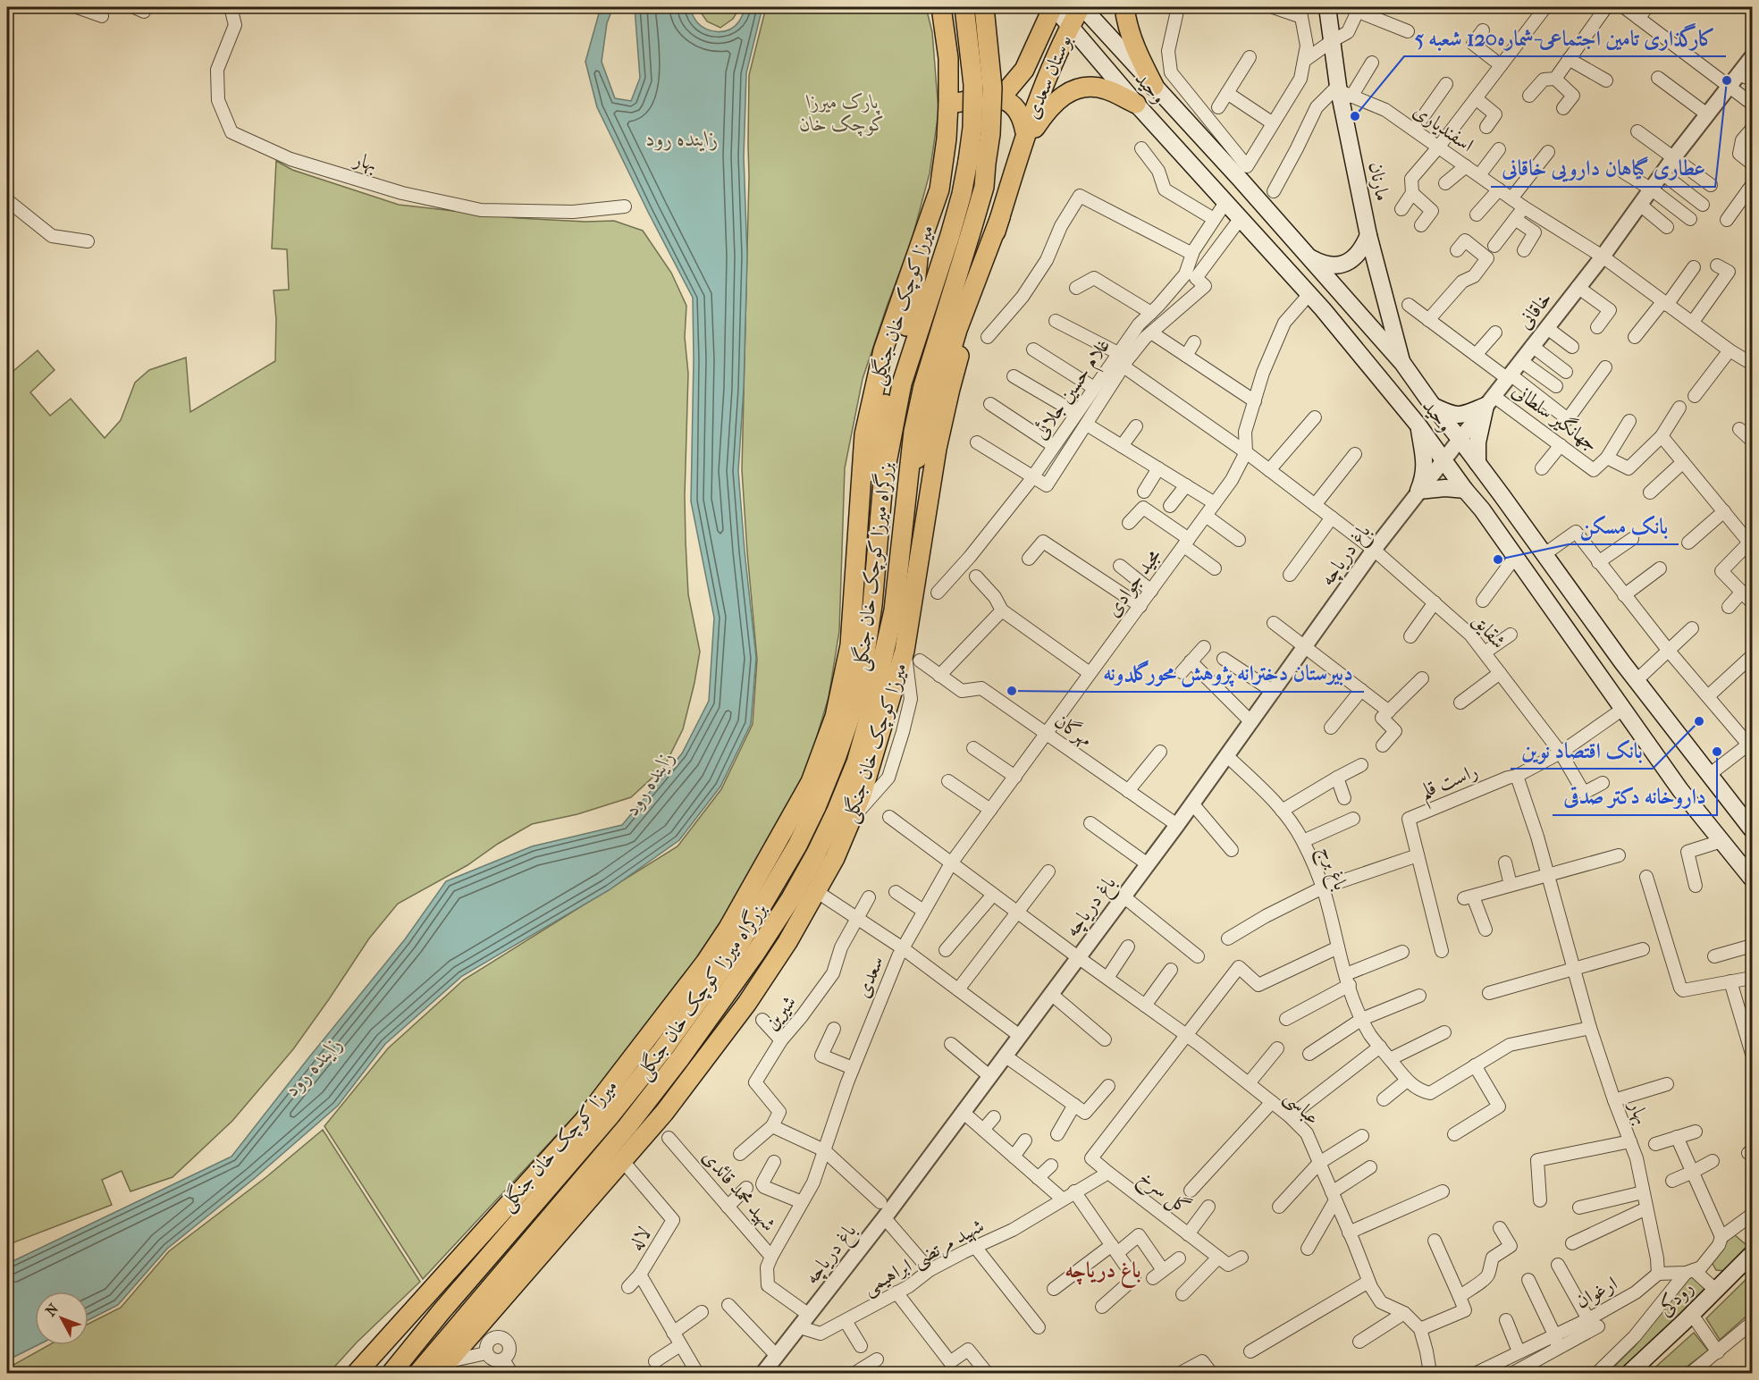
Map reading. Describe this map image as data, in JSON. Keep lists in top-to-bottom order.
{
  "streets": {
    "main road": [
      "بوستان سعدی",
      "وحید",
      "مارنان",
      "میرزا کوچک خان جنگلی",
      "بزرگراه میرزا کوچک خان جنگلی",
      "رودکی"
    ],
    "street": [
      "اسفندیاری",
      "بهار",
      "خاقانی",
      "غلام حسین جلائی",
      "جهانگیر سلطانی",
      "باغ دریاچه",
      "مجید جوادی",
      "شقایق",
      "مهرگان",
      "راست قلم",
      "باغ برج",
      "سعدی",
      "شیرین",
      "عباسی",
      "شهید محمد قائدی",
      "گل سرخ",
      "لاله",
      "شهید مرتضی ابراهیمی",
      "ارغوان"
    ]
  },
  "crossings": [
    ["بوستان سعدی", "وحید"],
    ["بوستان سعدی", "میرزا کوچک خان جنگلی"],
    ["وحید", "مارنان"],
    ["وحید", "خاقانی"],
    ["وحید", "غلام حسین جلائی"],
    ["وحید", "باغ دریاچه"],
    ["وحید", "مجید جوادی"],
    ["وحید", "راست قلم"],
    ["اسفندیاری", "مارنان"],
    ["اسفندیاری", "خاقانی"],
    ["بهار", "راست قلم"],
    ["بهار", "ارغوان"],
    ["میرزا کوچک خان جنگلی", "مهرگان"],
    ["میرزا کوچک خان جنگلی", "لاله"],
    ["خاقانی", "جهانگیر سلطانی"],
    ["خاقانی", "باغ دریاچه"],
    ["باغ دریاچه", "شقایق"],
    ["باغ دریاچه", "مهرگان"],
    ["باغ دریاچه", "باغ برج"],
    ["باغ دریاچه", "عباسی"],
    ["باغ دریاچه", "شهید محمد قائدی"],
    ["باغ دریاچه", "شهید مرتضی ابراهیمی"],
    ["مجید جوادی", "مهرگان"],
    ["مجید جوادی", "سعدی"],
    ["شقایق", "راست قلم"],
    ["مهرگان", "سعدی"],
    ["سعدی", "عباسی"],
    ["سعدی", "شهید محمد قائدی"],
    ["شهید محمد قائدی", "شهید مرتضی ابراهیمی"],
    ["گل سرخ", "شهید مرتضی ابراهیمی"]
  ],
  "districts": ["باغ دریاچه"],
  "water": ["زاینده رود"],
  "parks": ["پارک میرزا کوچک خان"],
  "places": [
    "عطاری گیاهان دارویی خاقانی",
    "کارگذاری تامین اجتماعی-شماره120 شعبه 5",
    "بانک مسکن",
    "دبیرستان دخترانه پژوهش محورگلدونه",
    "بانک اقتصاد نوین",
    "داروخانه دکتر صدقی"
  ],
  "north": "top left"
}
